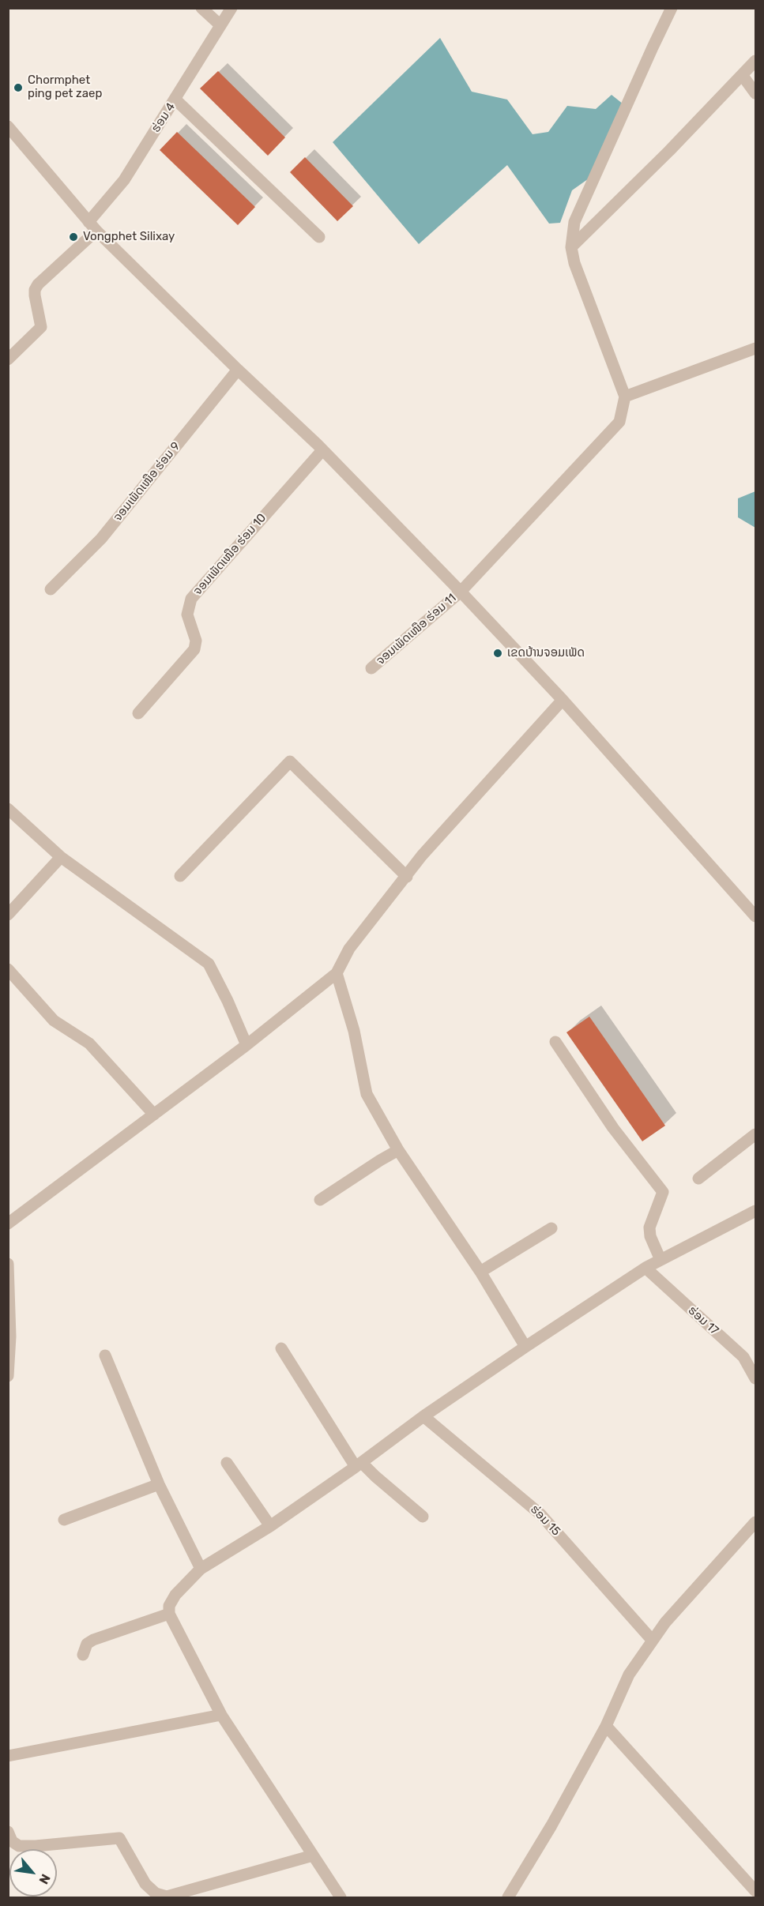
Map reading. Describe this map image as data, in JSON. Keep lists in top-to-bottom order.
{
  "streets": {
    "street": [
      "ຮ່ອມ 4",
      "ຈອມເພັດເໜືອ ຮ່ອມ 9",
      "ຈອມເພັດເໜືອ ຮ່ອມ 10",
      "ຈອມເພັດເໜືອ ຮ່ອມ 11",
      "ຮ່ອມ 17",
      "ຮ່ອມ 15"
    ]
  },
  "places": ["Chormphet ping pet zaep", "Vongphet Silixay", "ເຂດບ້ານຈອມເພັດ"],
  "north": "bottom right"
}
